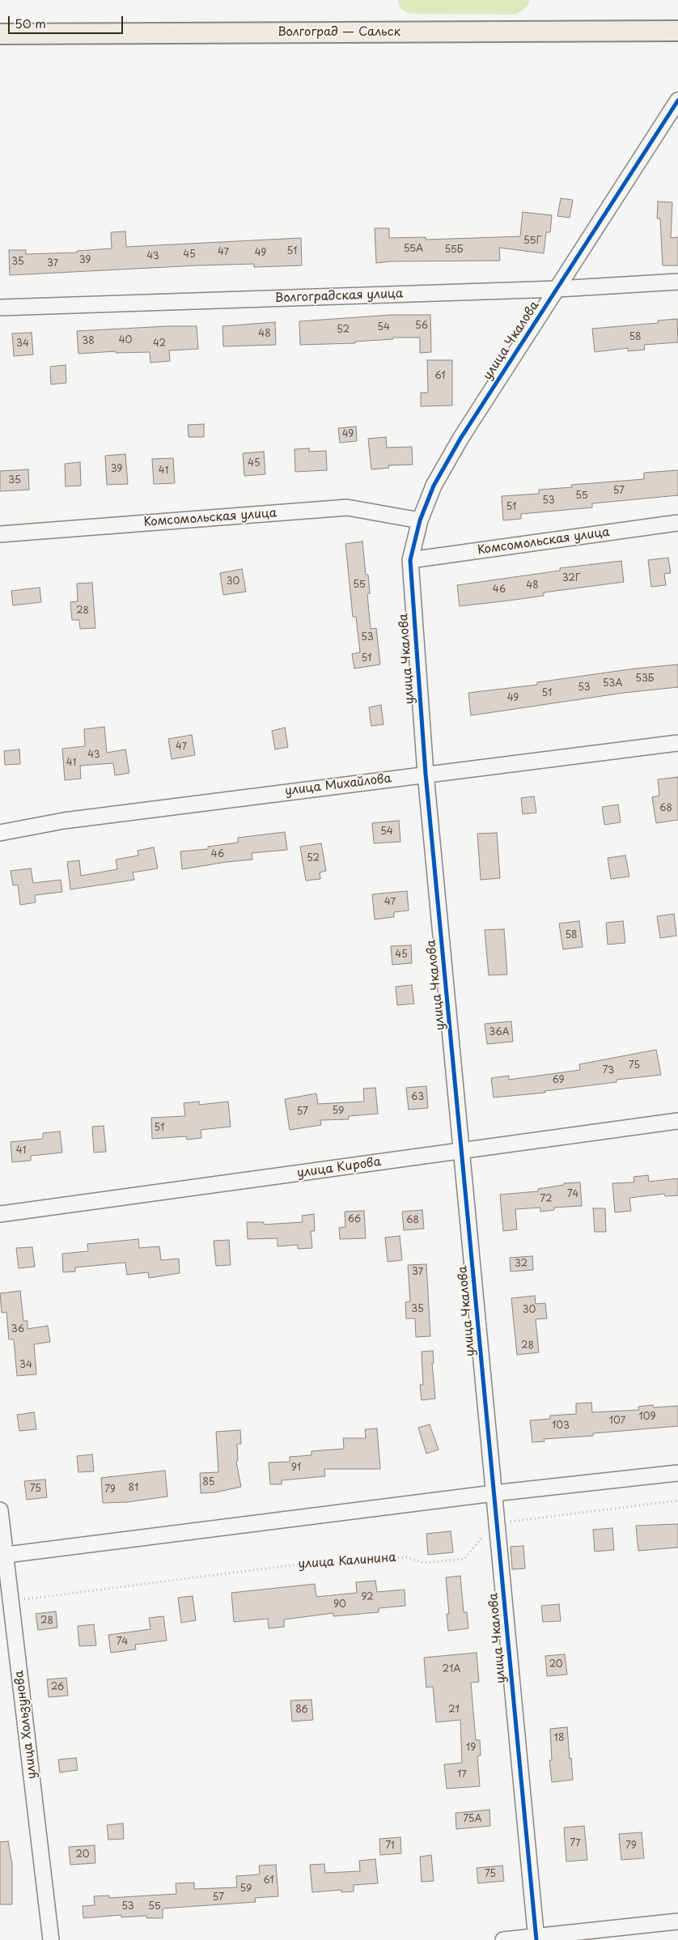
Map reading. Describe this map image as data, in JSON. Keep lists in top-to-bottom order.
{
  "streets": {
    "main road": ["Волгоград — Сальск"],
    "street": [
      "Волгоградская улица",
      "улица Чкалова",
      "Комсомольская улица",
      "улица Михайлова",
      "улица Кирова",
      "улица Хользунова"
    ],
    "path": ["улица Калинина"]
  },
  "crossings": [
    ["Волгоградская улица", "улица Чкалова"],
    ["улица Чкалова", "Комсомольская улица"],
    ["улица Чкалова", "улица Михайлова"],
    ["улица Чкалова", "улица Кирова"],
    ["улица Чкалова", "улица Калинина"],
    ["улица Калинина", "улица Хользунова"]
  ],
  "house_numbers": [
    "55Г",
    "55А",
    "55Б",
    "51",
    "47",
    "49",
    "45",
    "43",
    "39",
    "35",
    "37",
    "56",
    "54",
    "52",
    "48",
    "58",
    "40",
    "38",
    "34",
    "42",
    "61",
    "49",
    "45",
    "39",
    "41",
    "35",
    "57",
    "55",
    "53",
    "51",
    "32Г",
    "30",
    "55",
    "48",
    "46",
    "28",
    "53",
    "51",
    "53Б",
    "53А",
    "53",
    "51",
    "49",
    "47",
    "43",
    "41",
    "68",
    "54",
    "46",
    "52",
    "47",
    "58",
    "45",
    "36А",
    "75",
    "73",
    "69",
    "63",
    "59",
    "57",
    "51",
    "41",
    "74",
    "72",
    "66",
    "68",
    "32",
    "37",
    "35",
    "30",
    "36",
    "28",
    "34",
    "109",
    "107",
    "103",
    "91",
    "85",
    "81",
    "75",
    "79",
    "92",
    "90",
    "28",
    "74",
    "20",
    "21А",
    "26",
    "86",
    "21",
    "18",
    "19",
    "17",
    "75А",
    "77",
    "71",
    "79",
    "20",
    "75",
    "61",
    "59",
    "57",
    "53",
    "55"
  ],
  "scale_bar": "50 m"
}
